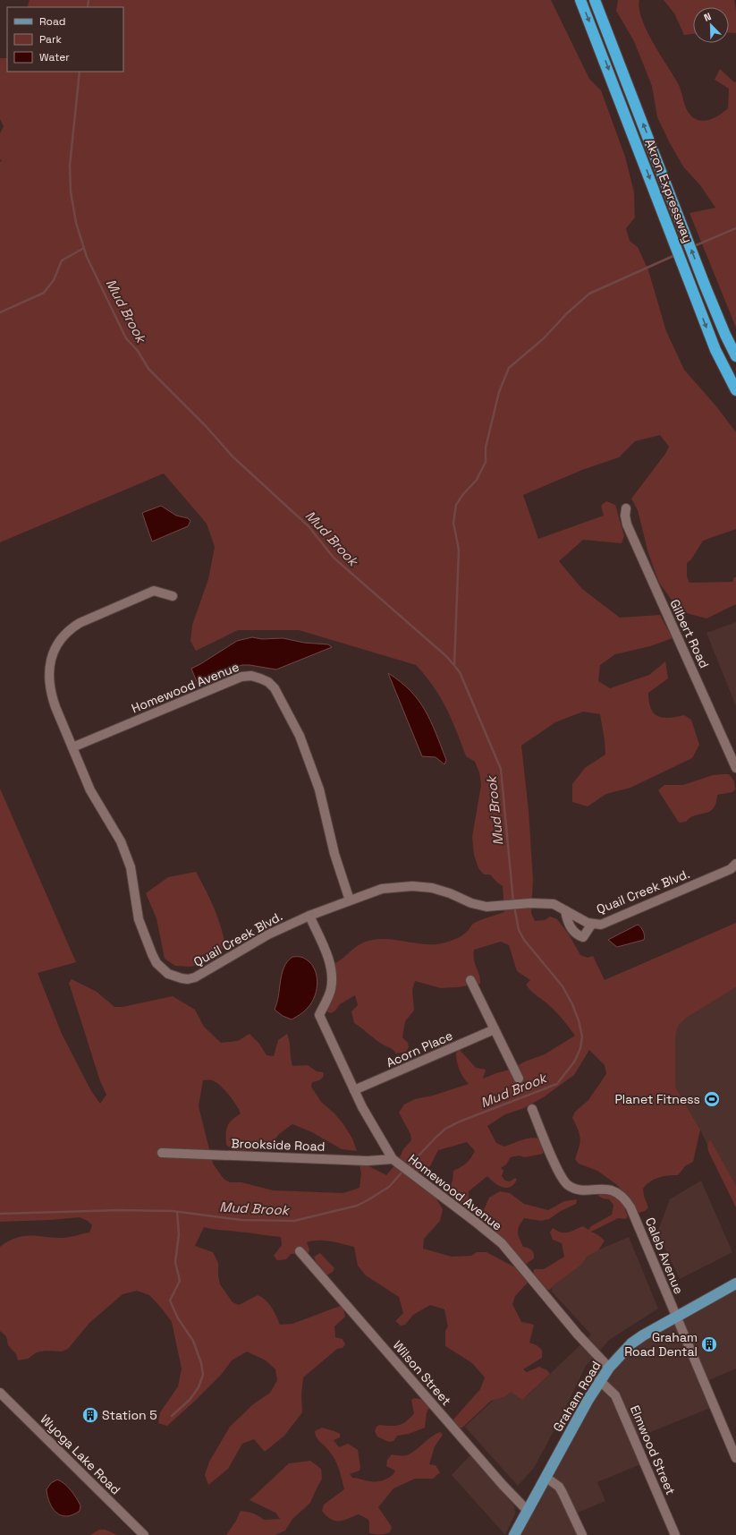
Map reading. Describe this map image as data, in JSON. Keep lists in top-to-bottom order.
{
  "streets": {
    "highway": ["Akron Expressway"],
    "main road": ["Graham Road"],
    "street": [
      "Gilbert Road",
      "Homewood Avenue",
      "Quail Creek Blvd.",
      "Acorn Place",
      "Brookside Road",
      "Caleb Avenue",
      "Wilson Street",
      "Elmwood Street",
      "Wyoga Lake Road"
    ]
  },
  "crossings": [
    ["Homewood Avenue", "Quail Creek Blvd."],
    ["Homewood Avenue", "Acorn Place"],
    ["Homewood Avenue", "Brookside Road"],
    ["Homewood Avenue", "Graham Road"],
    ["Caleb Avenue", "Graham Road"],
    ["Wilson Street", "Graham Road"],
    ["Graham Road", "Elmwood Street"]
  ],
  "water": ["Mud Brook"],
  "places": {
    "sports": ["Planet Fitness"],
    "building": ["Graham Road Dental", "Station 5"]
  },
  "legend": ["Road", "Park", "Water"],
  "north": "top left"
}
